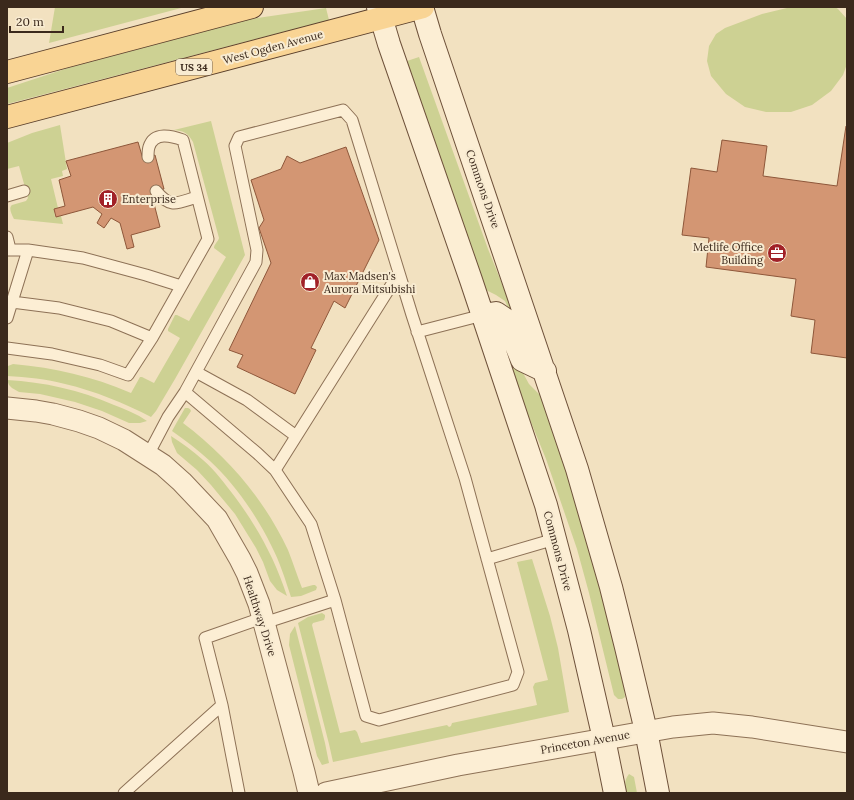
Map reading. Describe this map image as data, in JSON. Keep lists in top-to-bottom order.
{
  "streets": {
    "main road": ["West Ogden Avenue", "US 34"],
    "street": ["Commons Drive", "Healthway Drive", "Princeton Avenue"]
  },
  "crossings": [
    ["West Ogden Avenue", "Commons Drive"],
    ["Commons Drive", "Princeton Avenue"]
  ],
  "places": {
    "building": ["Enterprise"],
    "office": ["Metlife Office Building"],
    "shop": ["Max Madsen's Aurora Mitsubishi"]
  },
  "scale_bar": "20 m"
}
